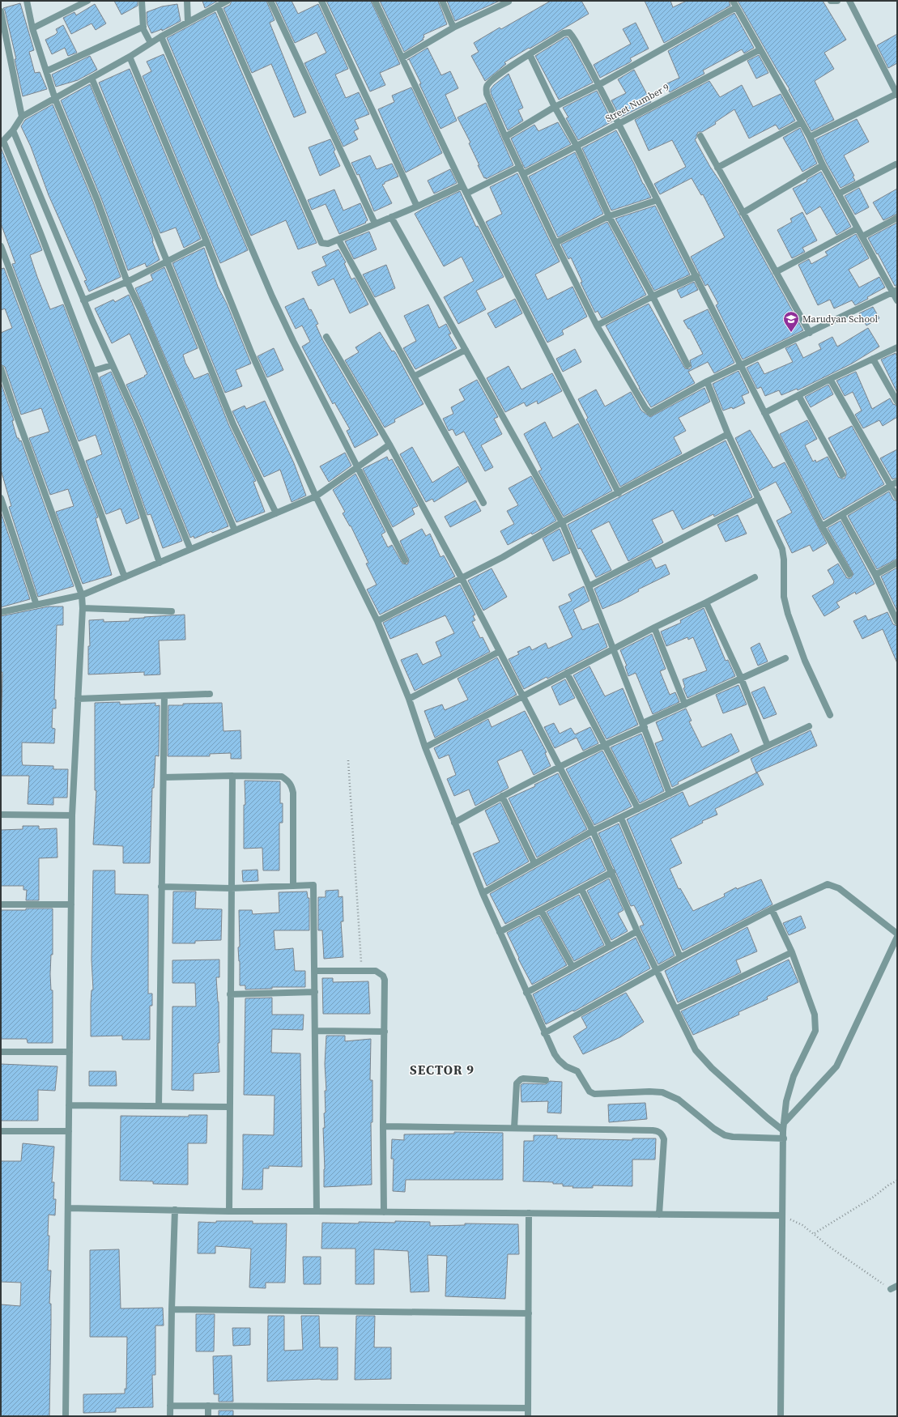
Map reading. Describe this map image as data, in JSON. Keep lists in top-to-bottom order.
{
  "streets": {
    "street": ["Street Number 9"]
  },
  "districts": ["SECTOR 9"],
  "places": {
    "school or university": ["Marudyan School"]
  }
}
